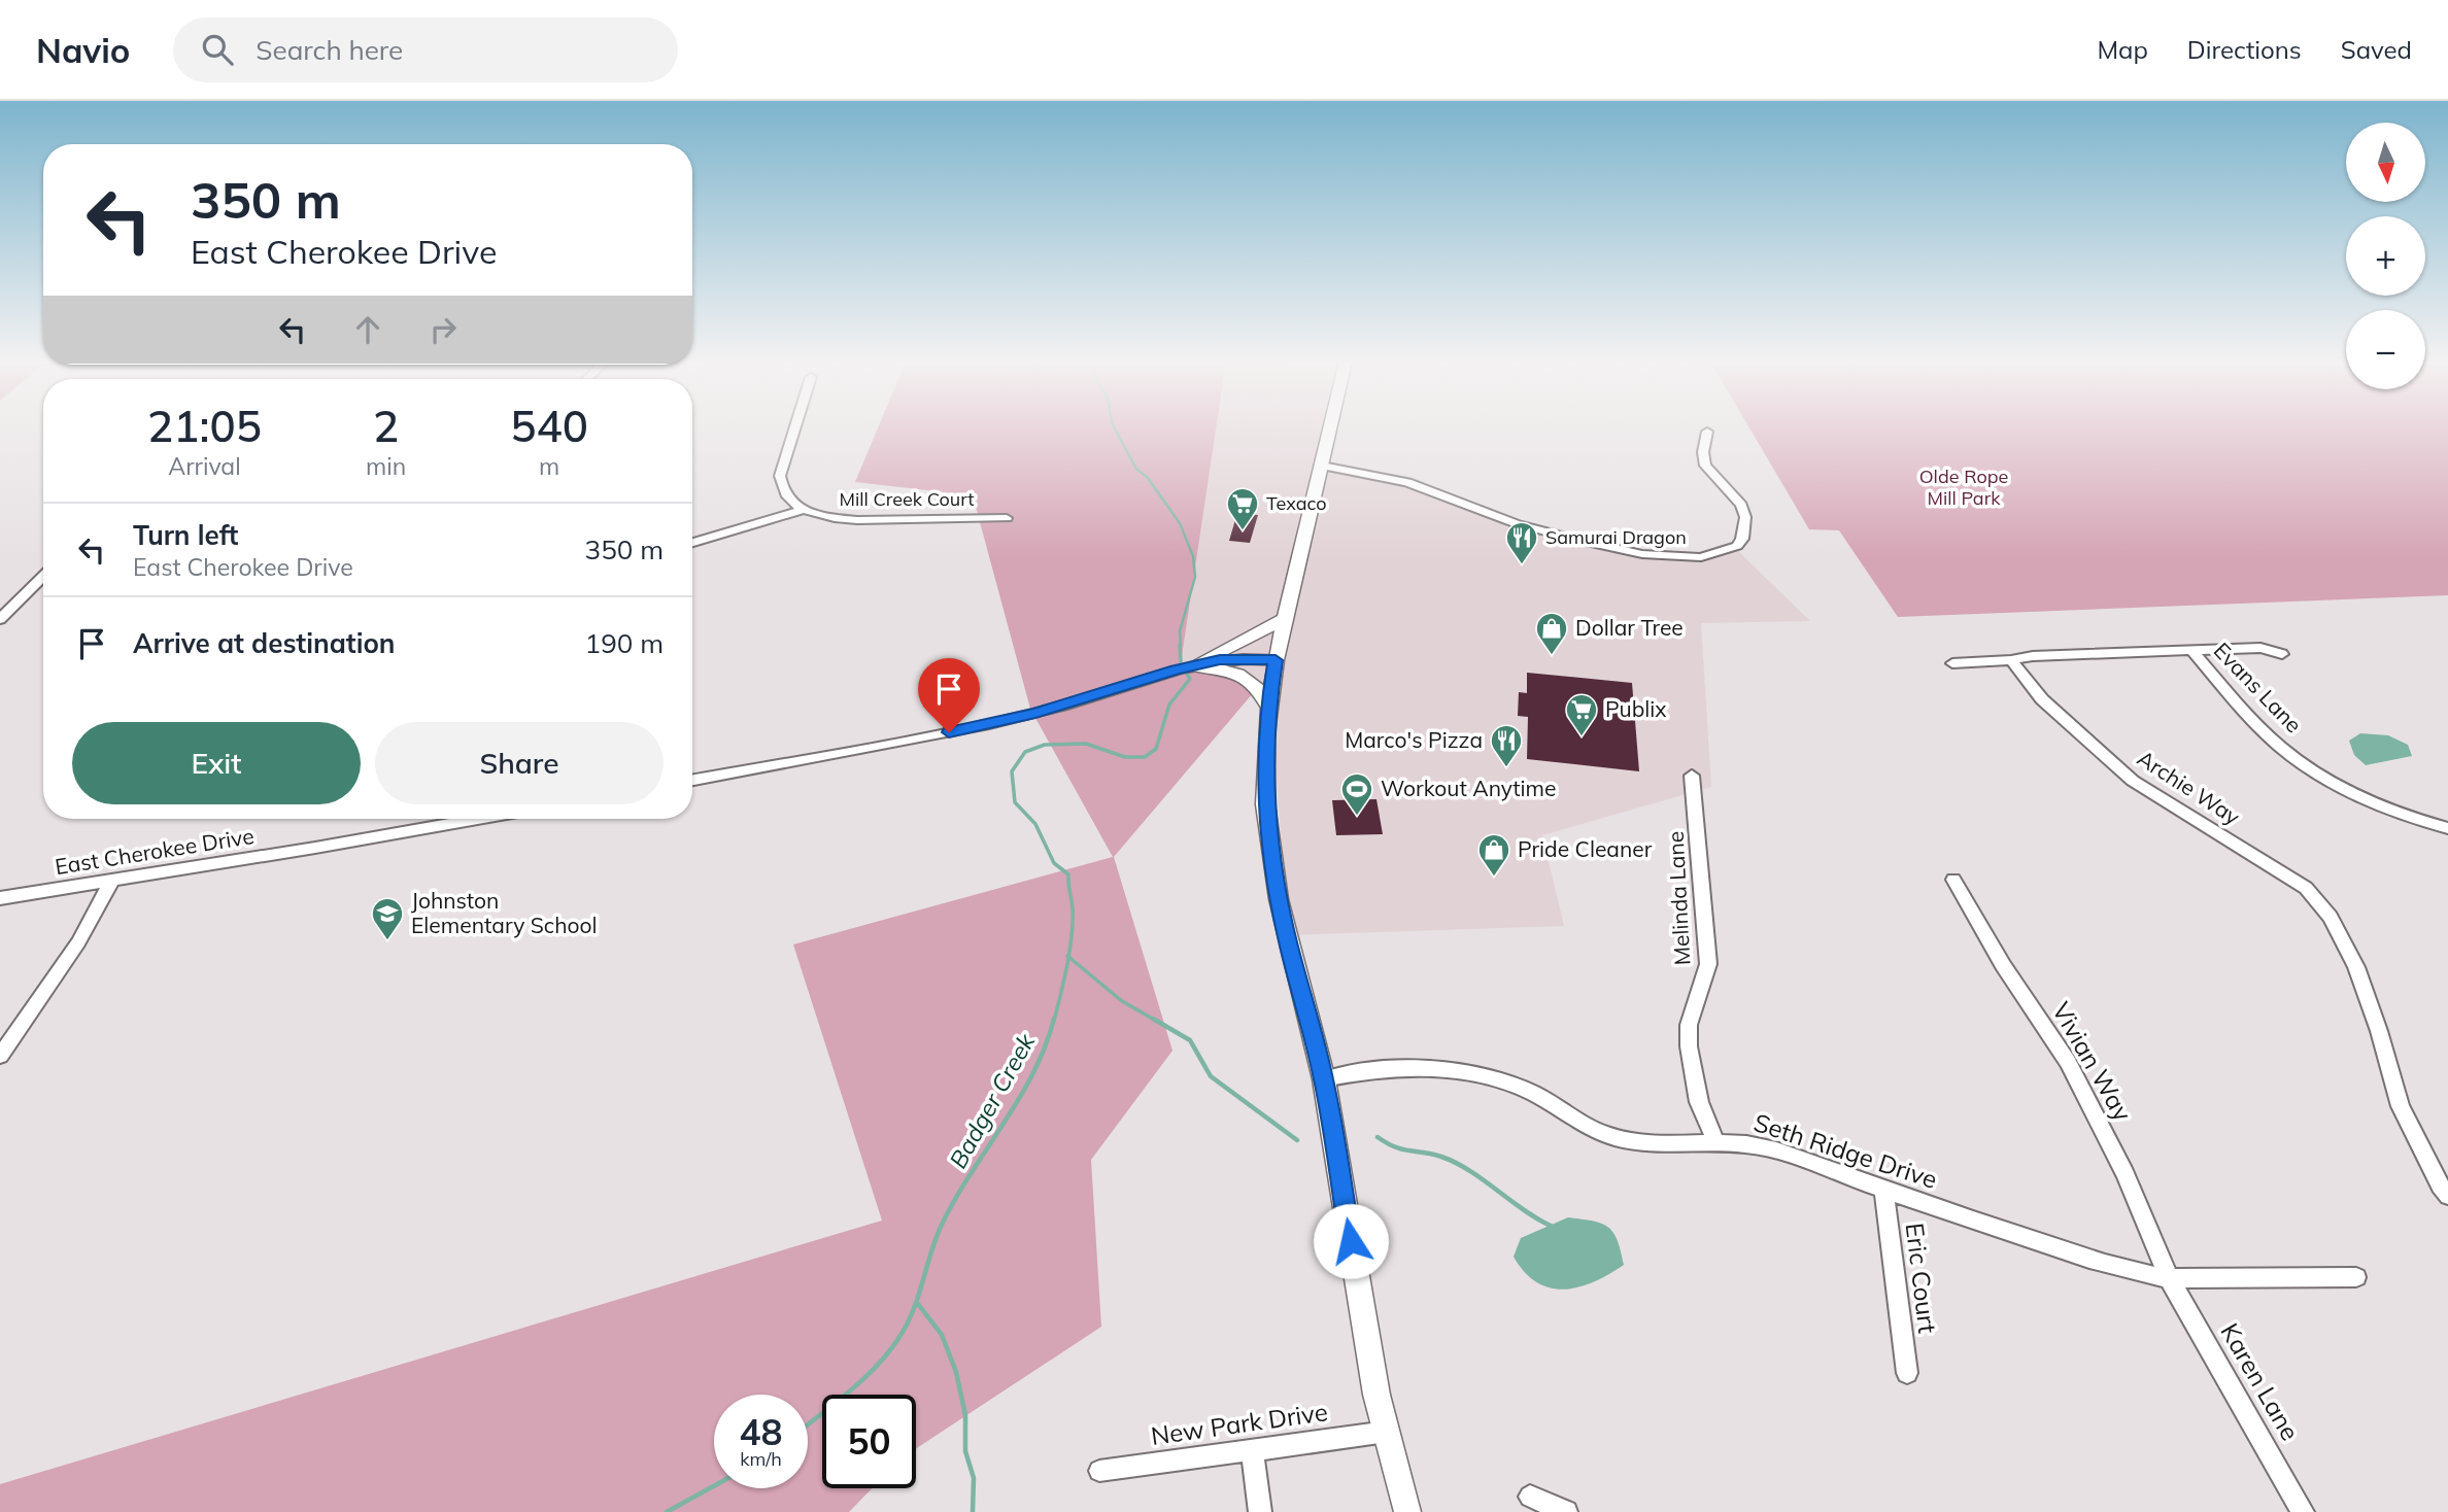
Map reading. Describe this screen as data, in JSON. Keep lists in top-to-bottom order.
{
  "streets": {
    "street": [
      "Mill Creek Court",
      "Evans Lane",
      "Archie Way",
      "East Cherokee Drive",
      "Melinda Lane",
      "Vivian Way",
      "Seth Ridge Drive",
      "Eric Court",
      "Karen Lane",
      "New Park Drive"
    ]
  },
  "crossings": [
    ["Melinda Lane", "Seth Ridge Drive"],
    ["Vivian Way", "Seth Ridge Drive"],
    ["Vivian Way", "Karen Lane"],
    ["Seth Ridge Drive", "Eric Court"],
    ["Seth Ridge Drive", "Karen Lane"]
  ],
  "water": ["Badger Creek"],
  "parks": ["Olde Rope Mill Park"],
  "places": {
    "supermarket": ["Texaco", "Publix"],
    "restaurant": ["Samurai Dragon", "Marco's Pizza"],
    "shop": ["Dollar Tree", "Pride Cleaner"],
    "sports": ["Workout Anytime"],
    "school or university": ["Johnston Elementary School"]
  },
  "north": "bottom",
  "page": {
    "header": "Navio",
    "search": "Search here",
    "nav": ["Map", "Directions", "Saved"],
    "map_buttons": ["+", "−"],
    "turn": ["350 m", "East Cherokee Drive"],
    "eta": [
      "21:05",
      "Arrival",
      "2",
      "min",
      "540",
      "m"
    ],
    "list": [
      {
        "name": "Turn left",
        "note": "East Cherokee Drive",
        "value": "350 m"
      },
      {
        "name": "Arrive at destination",
        "value": "190 m"
      }
    ],
    "buttons": ["Exit", "Share"],
    "speed": "48 km/h",
    "limit": "50"
  }
}
